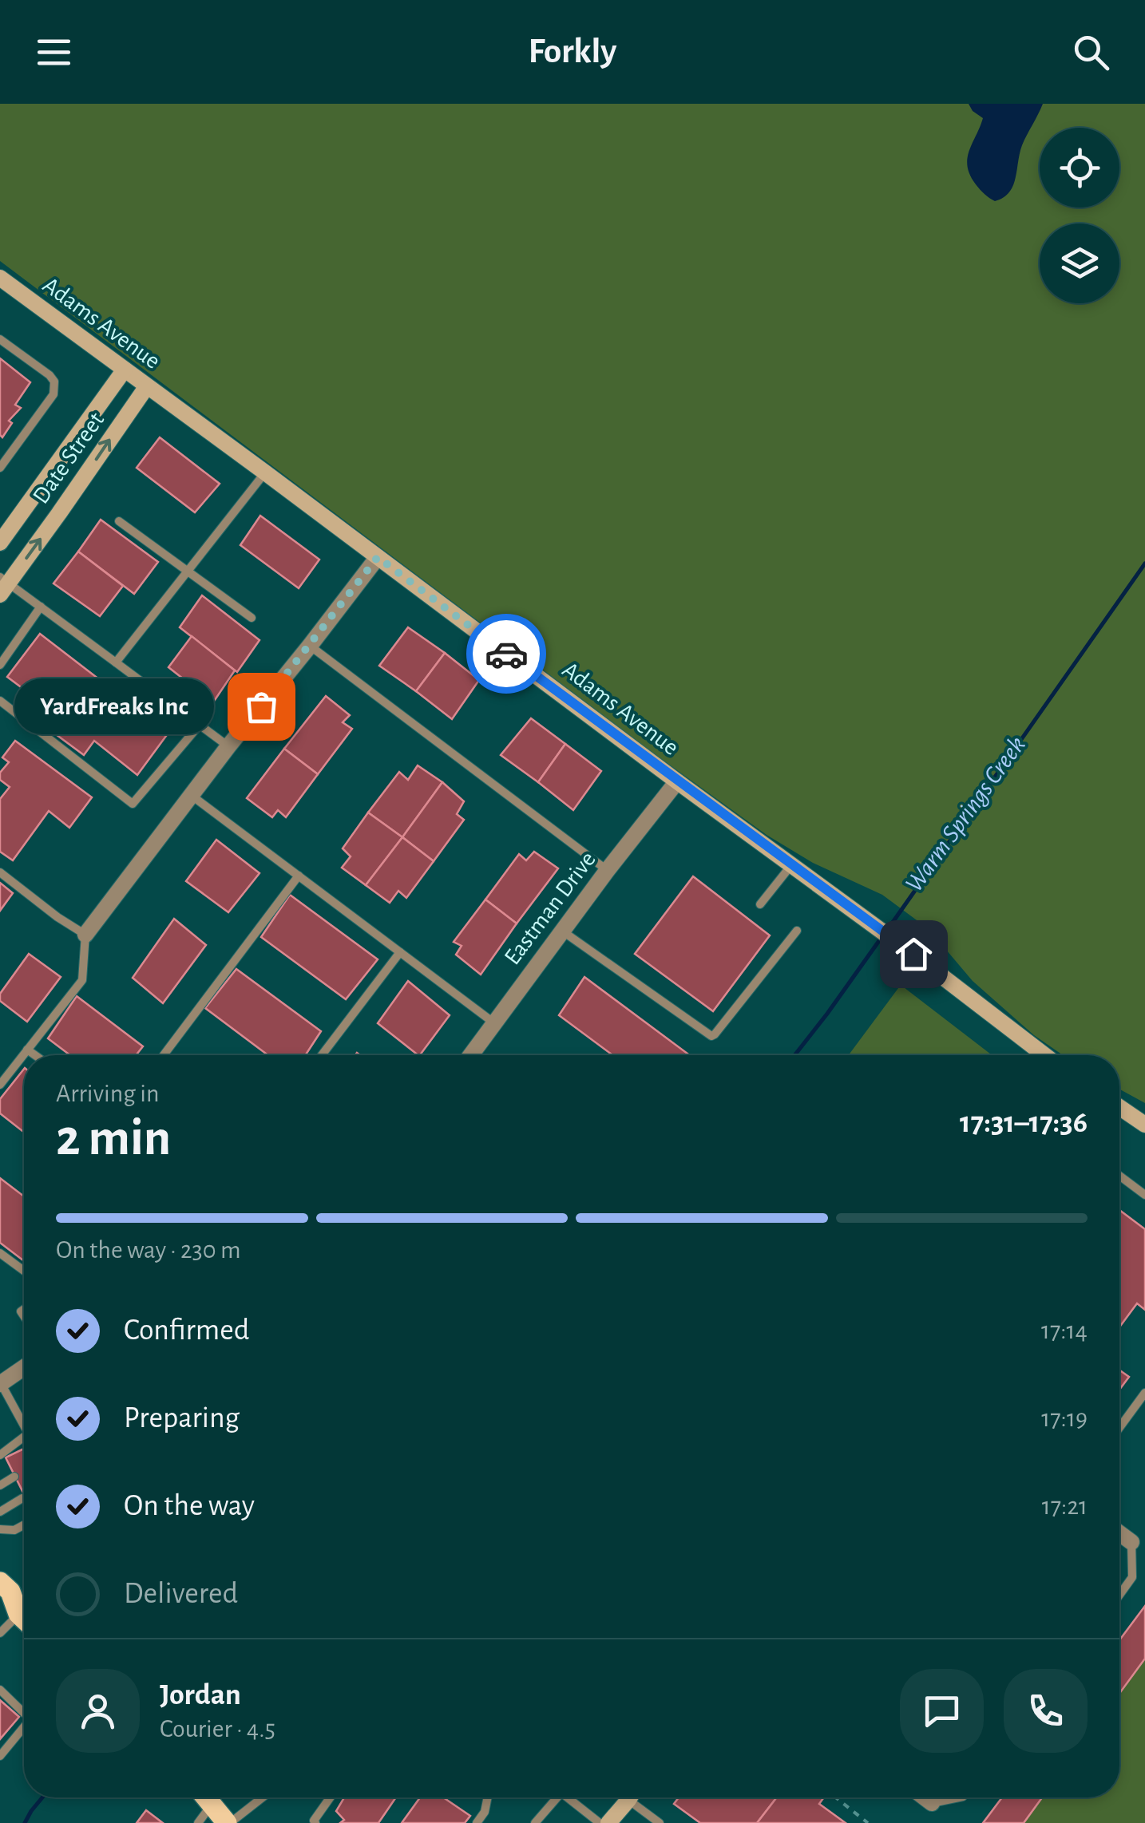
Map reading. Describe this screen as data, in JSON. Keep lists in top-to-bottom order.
{
  "streets": {
    "street": ["Adams Avenue", "Date Street", "Eastman Drive"]
  },
  "crossings": [
    ["Adams Avenue", "Date Street"],
    ["Adams Avenue", "Eastman Drive"]
  ],
  "water": ["Warm Springs Creek"],
  "places": ["YardFreaks Inc"],
  "page": {
    "header": "Forkly",
    "bubble": "YardFreaks Inc",
    "heading": ["2 min", "Arriving in", "17:31–17:36"],
    "panel": ["Jordan", "Courier · 4.5"],
    "bar": "On the way · 230 m",
    "list": [
      ["Confirmed", "17:14"],
      ["Preparing", "17:19"],
      ["On the way", "17:21"],
      "Delivered"
    ]
  }
}
